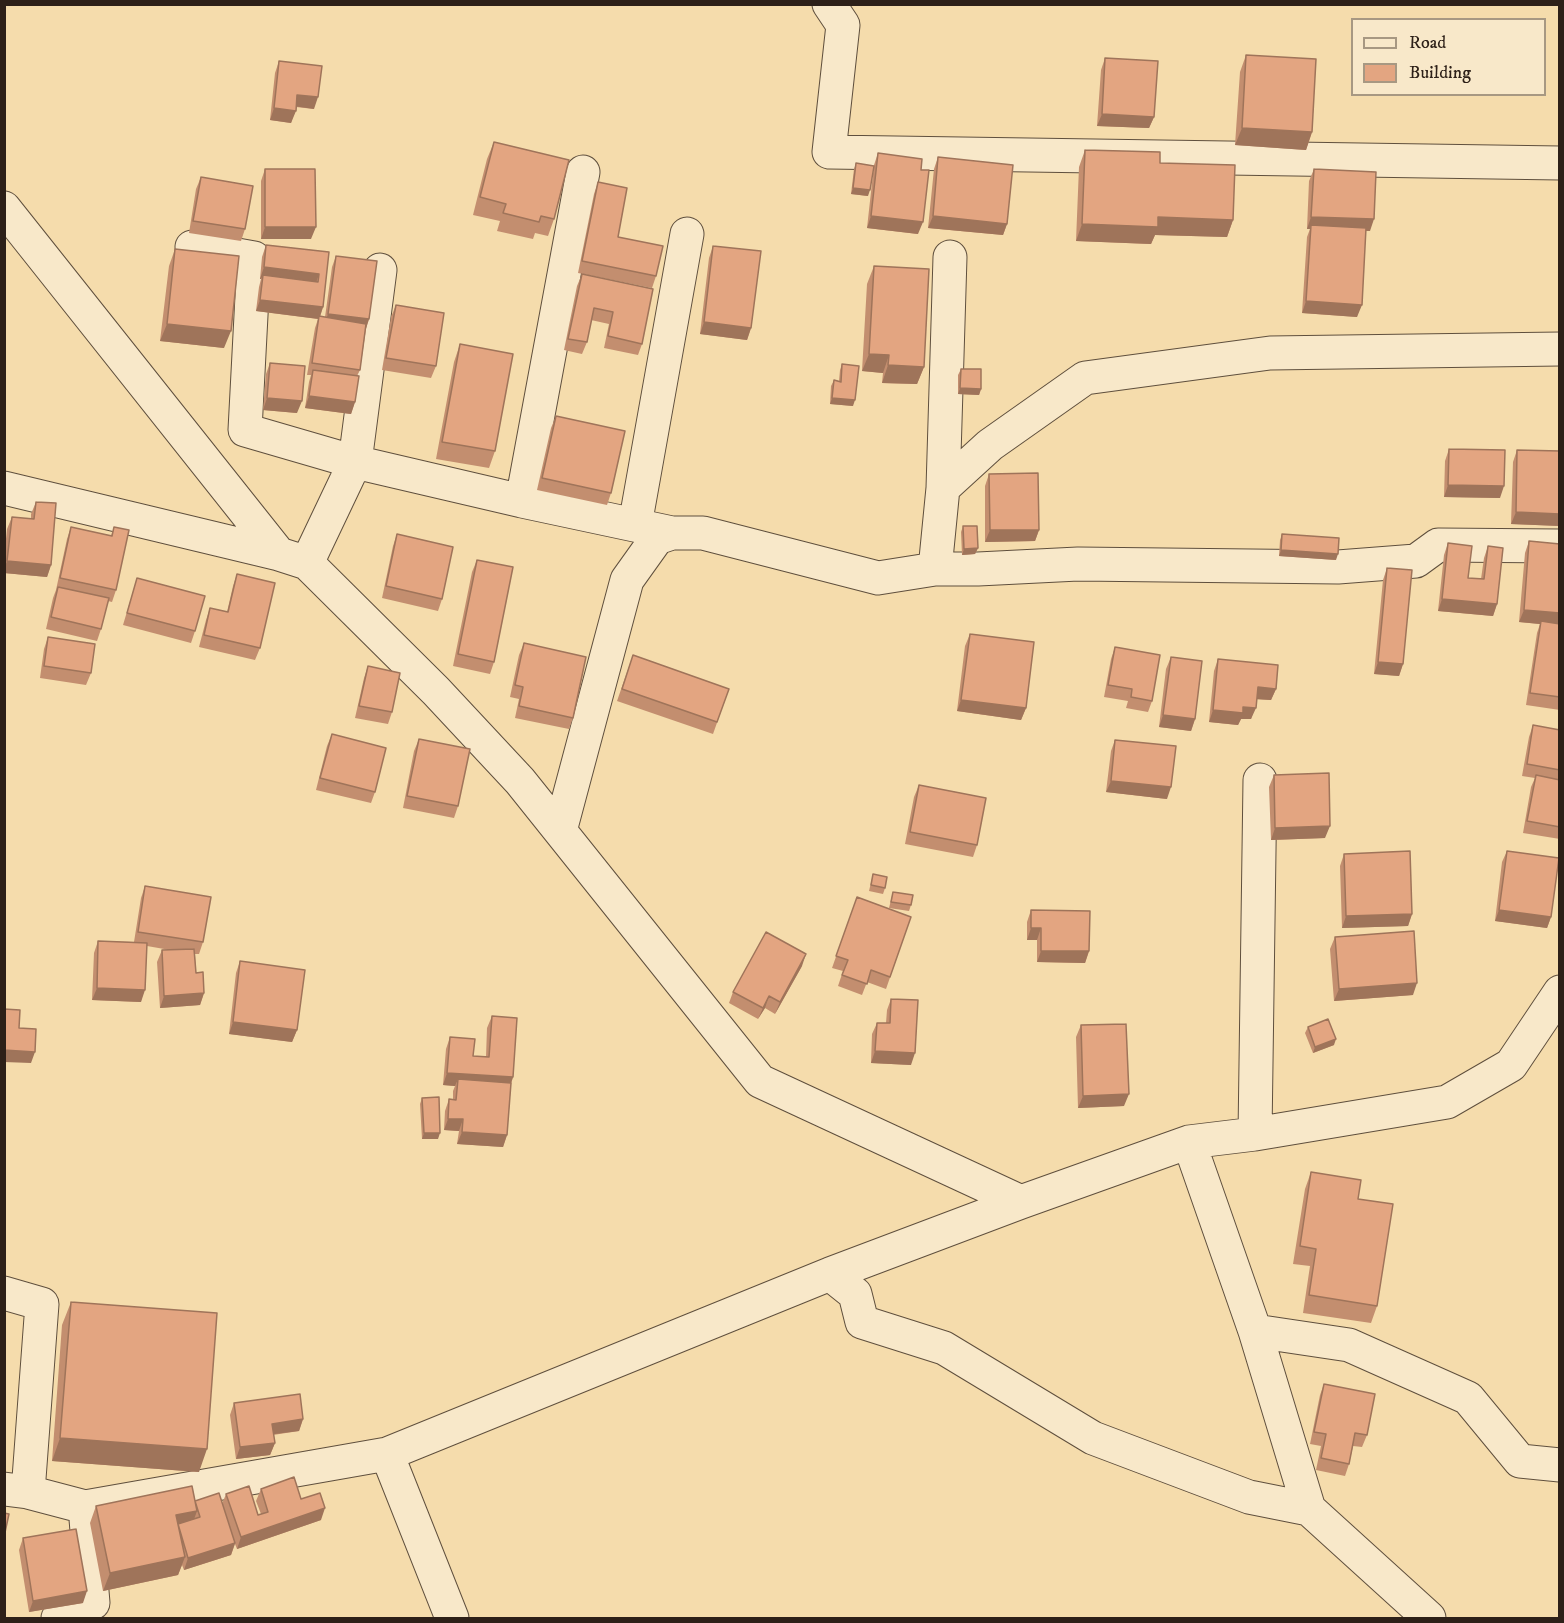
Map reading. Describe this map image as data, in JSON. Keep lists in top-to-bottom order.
{
  "legend": ["Road", "Building"]
}
